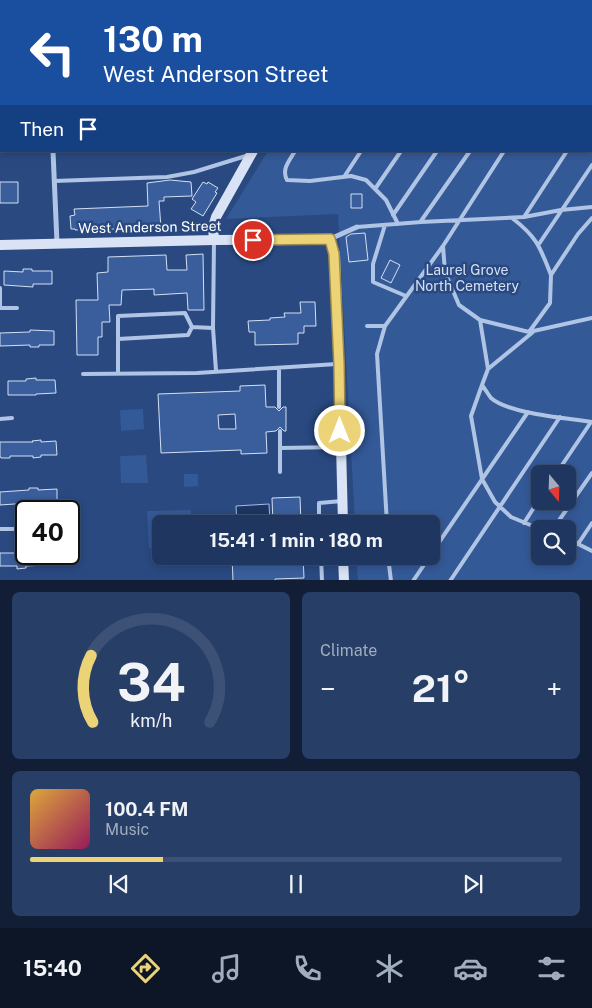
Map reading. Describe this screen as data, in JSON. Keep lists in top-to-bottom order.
{
  "streets": {
    "street": ["West Anderson Street"]
  },
  "parks": ["Laurel Grove North Cemetery"],
  "north": "bottom",
  "page": {
    "turn": ["130 m", "West Anderson Street"],
    "then": "Then",
    "limit": "40",
    "trip": "15:41 · 1 min · 180 m",
    "tile": "Climate",
    "heat": ["−", "21°", "+"],
    "song": ["100.4 FM", "Music"],
    "tabs": "15:40",
    "gauge": ["34", "km/h"]
  }
}
